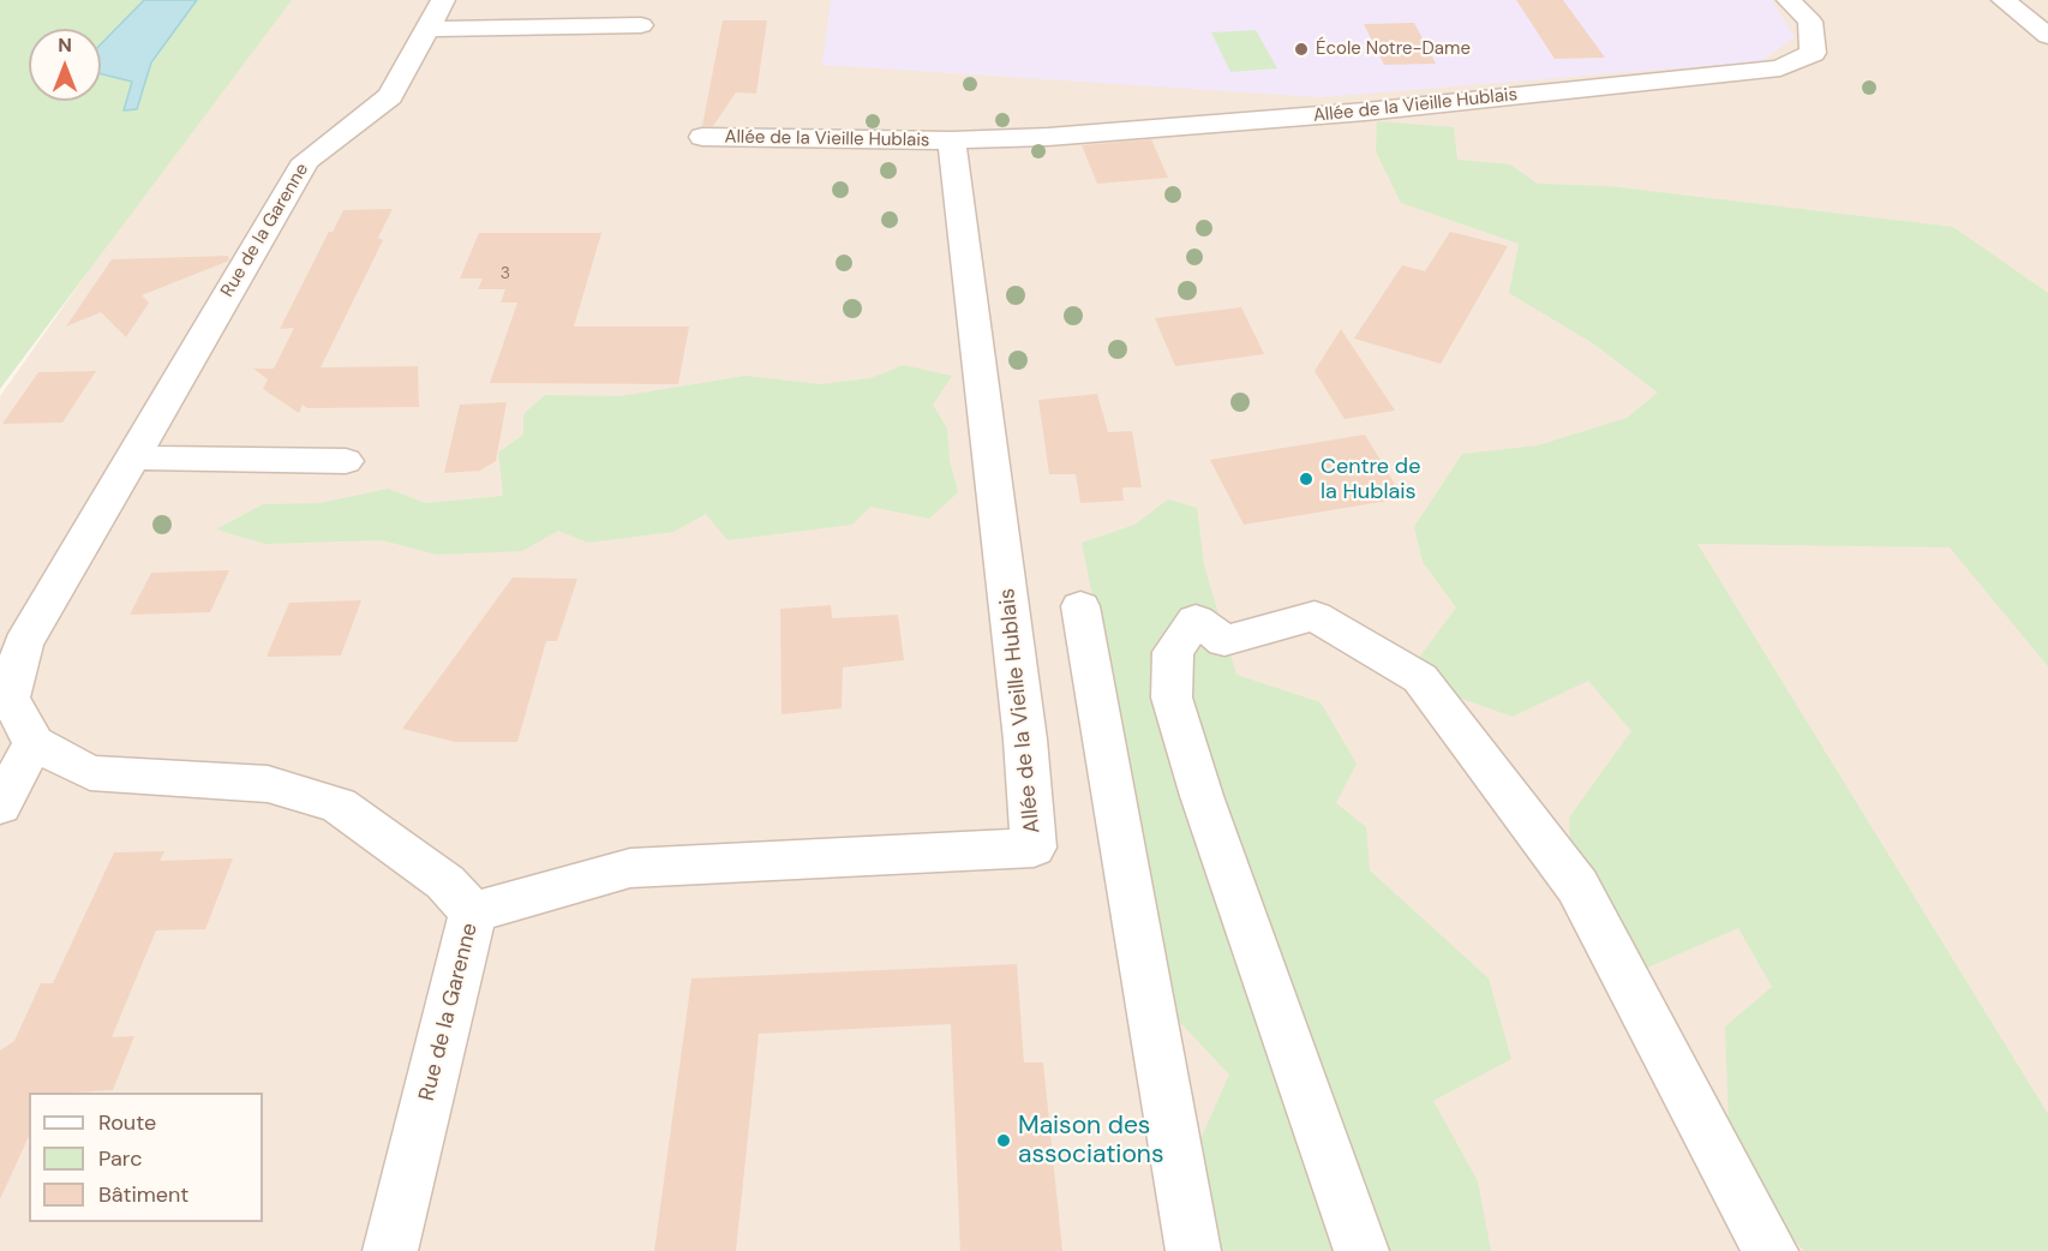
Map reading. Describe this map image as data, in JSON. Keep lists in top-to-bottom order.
{
  "streets": {
    "street": ["Allée de la Vieille Hublais", "Rue de la Garenne"]
  },
  "crossings": [
    ["Allée de la Vieille Hublais", "Rue de la Garenne"]
  ],
  "places": ["École Notre-Dame", "Centre de la Hublais", "Maison des associations"],
  "house_numbers": ["3"],
  "legend": ["Route", "Parc", "Bâtiment"],
  "north": "top"
}
